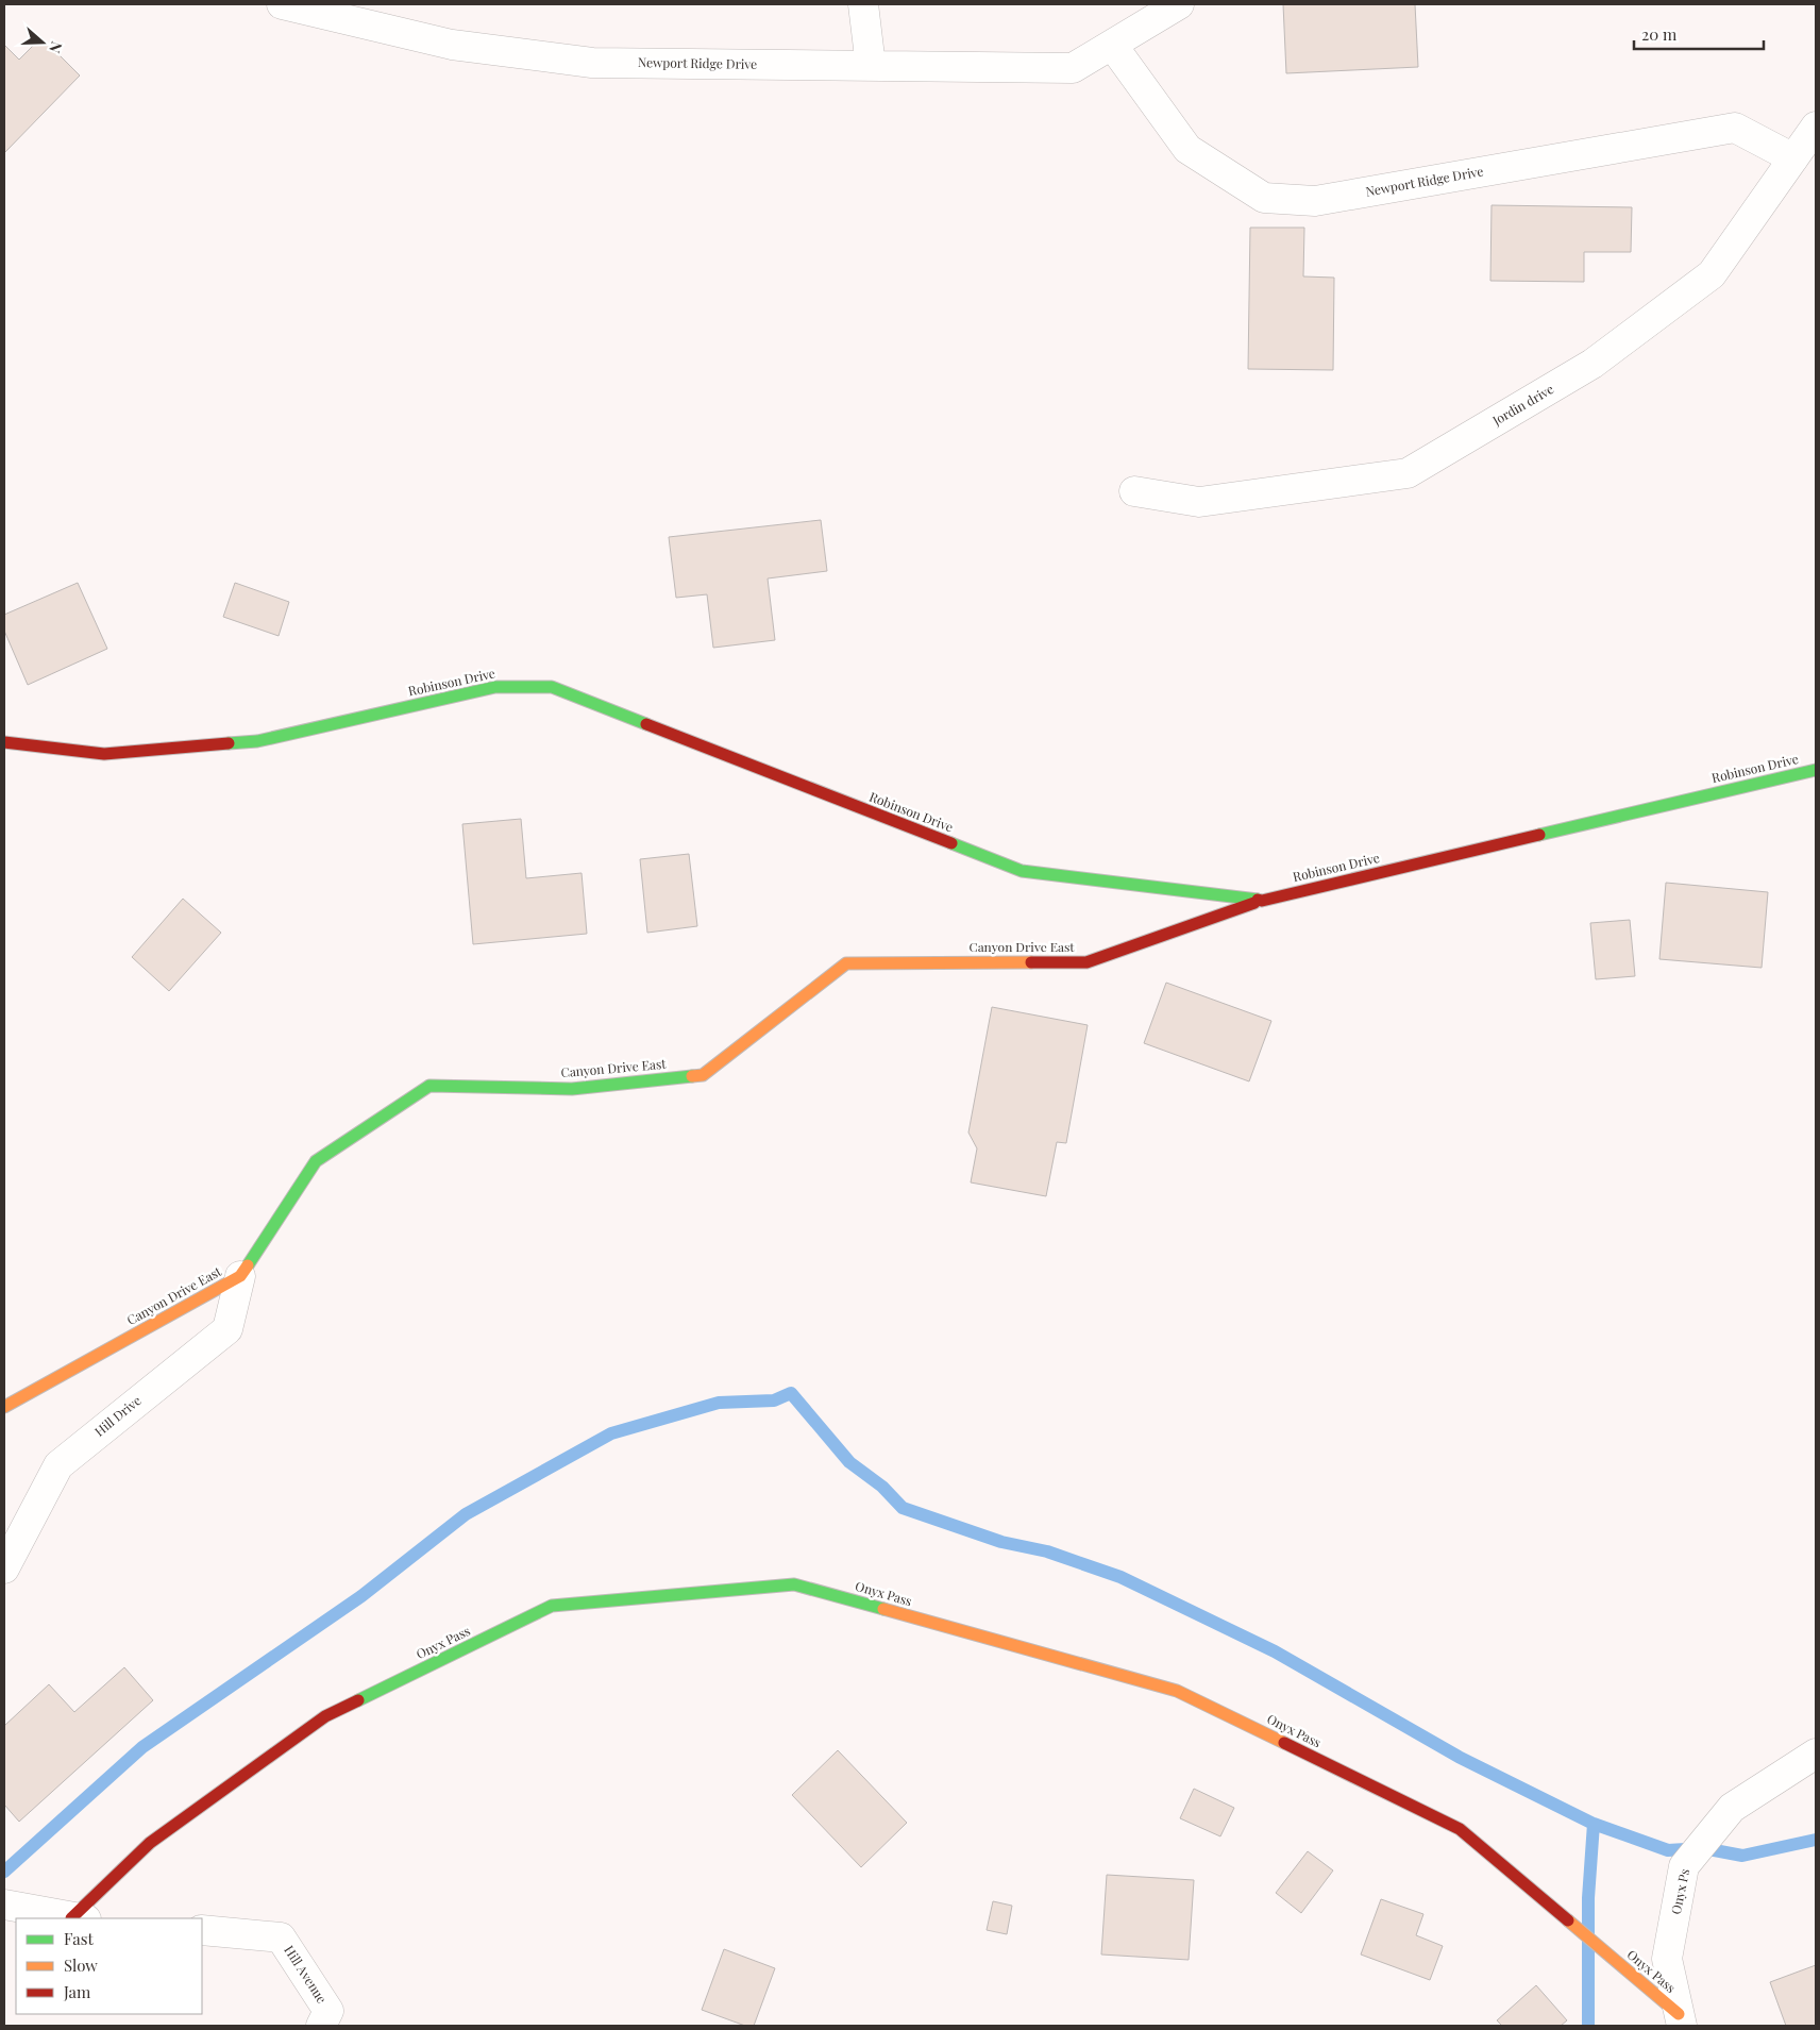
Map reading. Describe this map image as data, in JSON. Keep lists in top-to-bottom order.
{
  "streets": {
    "street": [
      "Newport Ridge Drive",
      "Jordin drive",
      "Robinson Drive",
      "Canyon Drive East",
      "Hill Drive",
      "Onyx Pass",
      "Onyx Ps",
      "Hill Avenue"
    ]
  },
  "crossings": [
    ["Newport Ridge Drive", "Jordin drive"],
    ["Robinson Drive", "Canyon Drive East"],
    ["Canyon Drive East", "Hill Drive"],
    ["Onyx Pass", "Onyx Ps"]
  ],
  "legend": ["Fast", "Slow", "Jam"],
  "scale_bar": "20 m",
  "north": "right"
}
